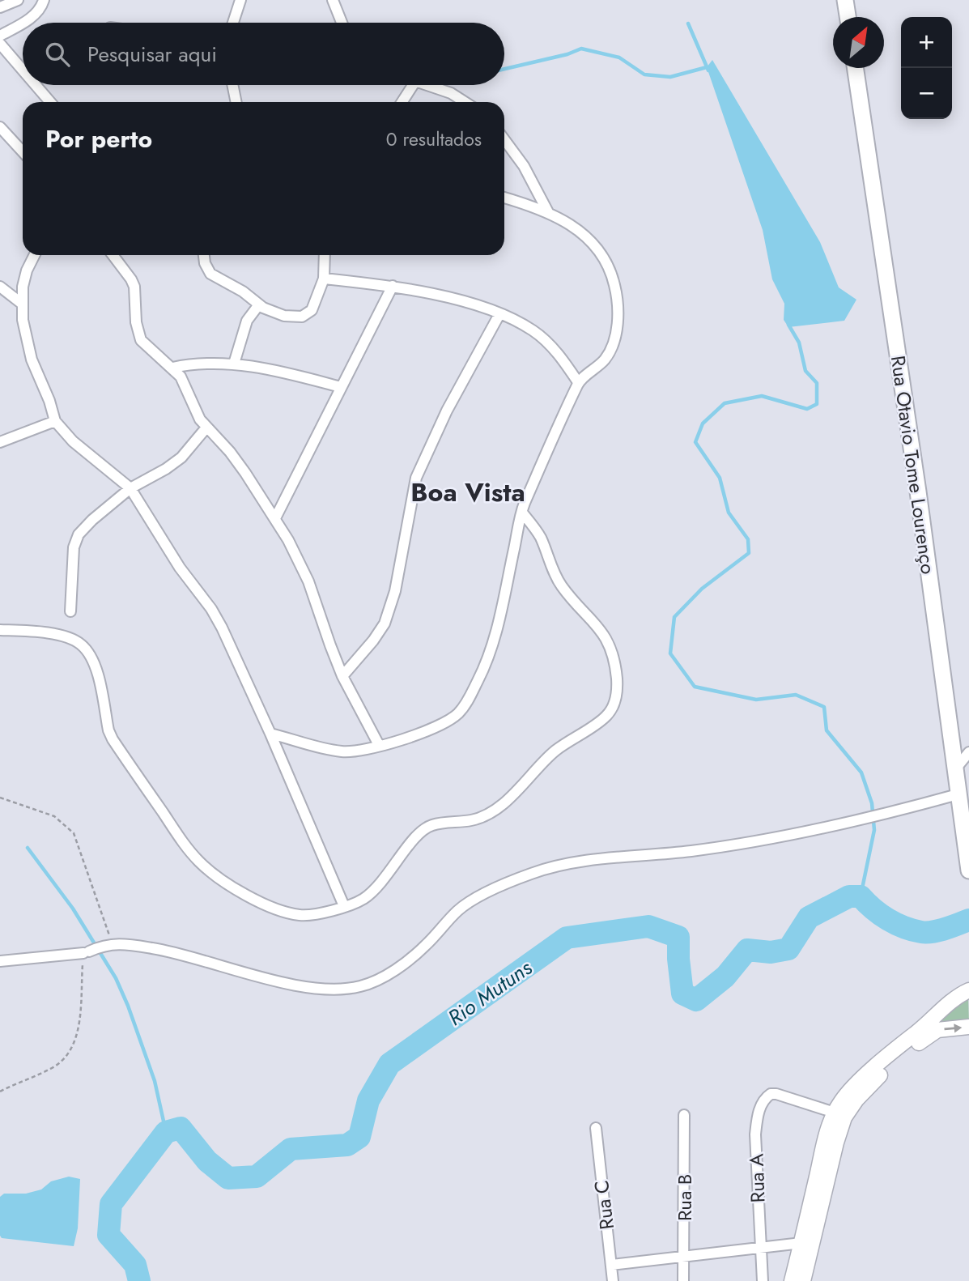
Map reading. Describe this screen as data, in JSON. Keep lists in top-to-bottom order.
{
  "streets": {
    "main road": ["Rua Otavio Tome Lourenço"],
    "street": ["Rua A", "Rua B", "Rua C"]
  },
  "districts": ["Boa Vista"],
  "water": ["Rio Mutuns"],
  "north": "top right",
  "page": {
    "map_buttons": ["+", "−"],
    "search": "Pesquisar aqui",
    "heading": ["Por perto", "0 resultados"]
  }
}
